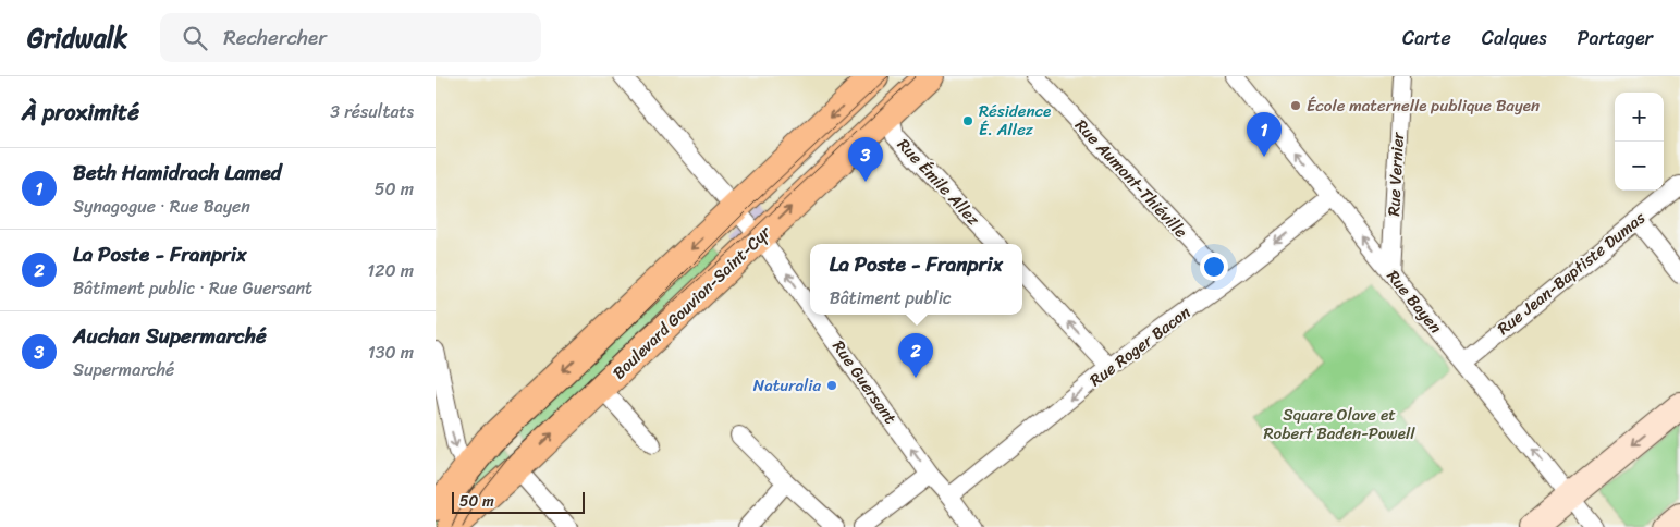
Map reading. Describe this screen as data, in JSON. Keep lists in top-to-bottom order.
{
  "streets": {
    "main road": ["Boulevard Gouvion-Saint-Cyr"],
    "street": [
      "Rue Vernier",
      "Rue Aumont-Thiéville",
      "Rue Émile Allez",
      "Rue Jean-Baptiste Dumas",
      "Rue Bayen",
      "Rue Roger Bacon",
      "Rue Guersant"
    ]
  },
  "crossings": [
    ["Rue Vernier", "Rue Bayen"],
    ["Rue Aumont-Thiéville", "Rue Roger Bacon"],
    ["Rue Émile Allez", "Boulevard Gouvion-Saint-Cyr"],
    ["Rue Jean-Baptiste Dumas", "Rue Bayen"],
    ["Rue Bayen", "Rue Roger Bacon"],
    ["Boulevard Gouvion-Saint-Cyr", "Rue Guersant"],
    ["Rue Roger Bacon", "Rue Guersant"]
  ],
  "one_way": ["Rue Bayen", "Rue Roger Bacon"],
  "parks": ["Square Olave et Robert Baden-Powell"],
  "places": ["École maternelle publique Bayen", "Résidence É. Allez", "Naturalia"],
  "scale_bar": "50 m",
  "page": {
    "header": "Gridwalk",
    "search": "Rechercher",
    "nav": ["Carte", "Calques", "Partager"],
    "heading": ["À proximité", "3 résultats"],
    "map_buttons": ["+", "−"],
    "pins": ["1", "3", "2"],
    "list": [
      {
        "mark": "1",
        "name": "Beth Hamidrach Lamed",
        "note": "Synagogue · Rue Bayen",
        "value": "50 m"
      },
      {
        "mark": "2",
        "name": "La Poste - Franprix",
        "note": "Bâtiment public · Rue Guersant",
        "value": "120 m"
      },
      {
        "mark": "3",
        "name": "Auchan Supermarché",
        "note": "Supermarché",
        "value": "130 m"
      }
    ],
    "popup": ["La Poste - Franprix", "Bâtiment public"],
    "scale": "50 m"
  }
}
